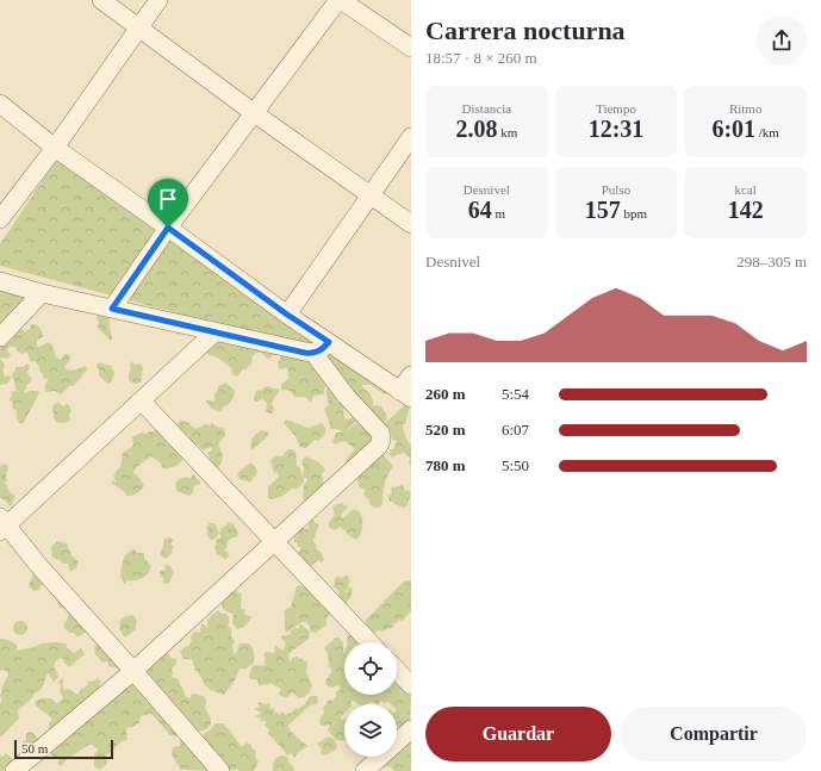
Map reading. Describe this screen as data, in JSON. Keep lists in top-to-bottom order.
{
  "scale_bar": "50 m",
  "page": {
    "heading": ["Carrera nocturna", "18:57 · 8 × 260 m"],
    "stats": [
      ["Distancia", "2.08 km"],
      ["Tiempo", "12:31"],
      ["Ritmo", "6:01 /km"],
      ["Desnivel", "64 m"],
      ["Pulso", "157 bpm"],
      ["kcal", "142"]
    ],
    "chart": ["Desnivel", "298–305 m"],
    "list": [
      {
        "name": "260 m",
        "note": "5:54"
      },
      {
        "name": "520 m",
        "note": "6:07"
      },
      {
        "name": "780 m",
        "note": "5:50"
      }
    ],
    "buttons": ["Guardar", "Compartir"],
    "scale": "50 m"
  }
}
